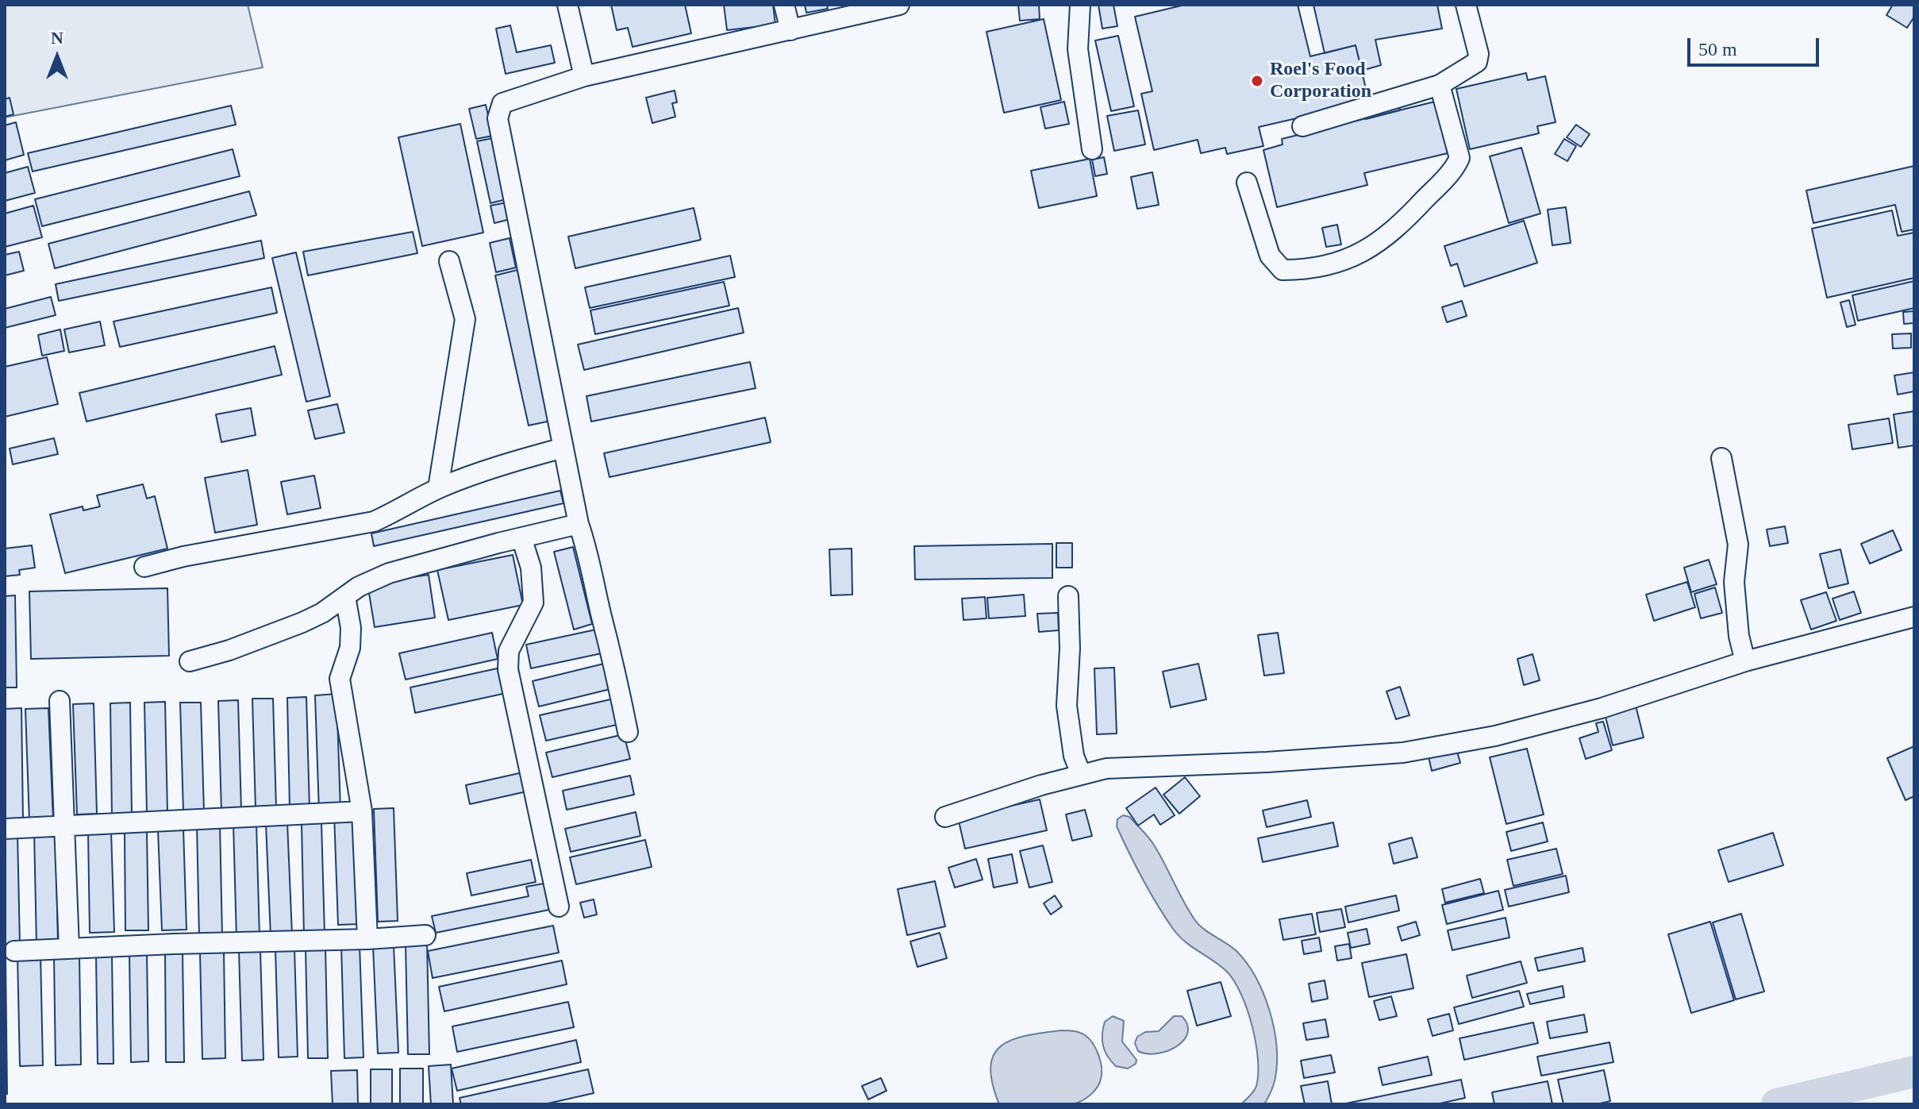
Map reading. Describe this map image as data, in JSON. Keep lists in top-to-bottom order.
{
  "places": ["Roel's Food Corporation"],
  "scale_bar": "50 m",
  "north": "top"
}
